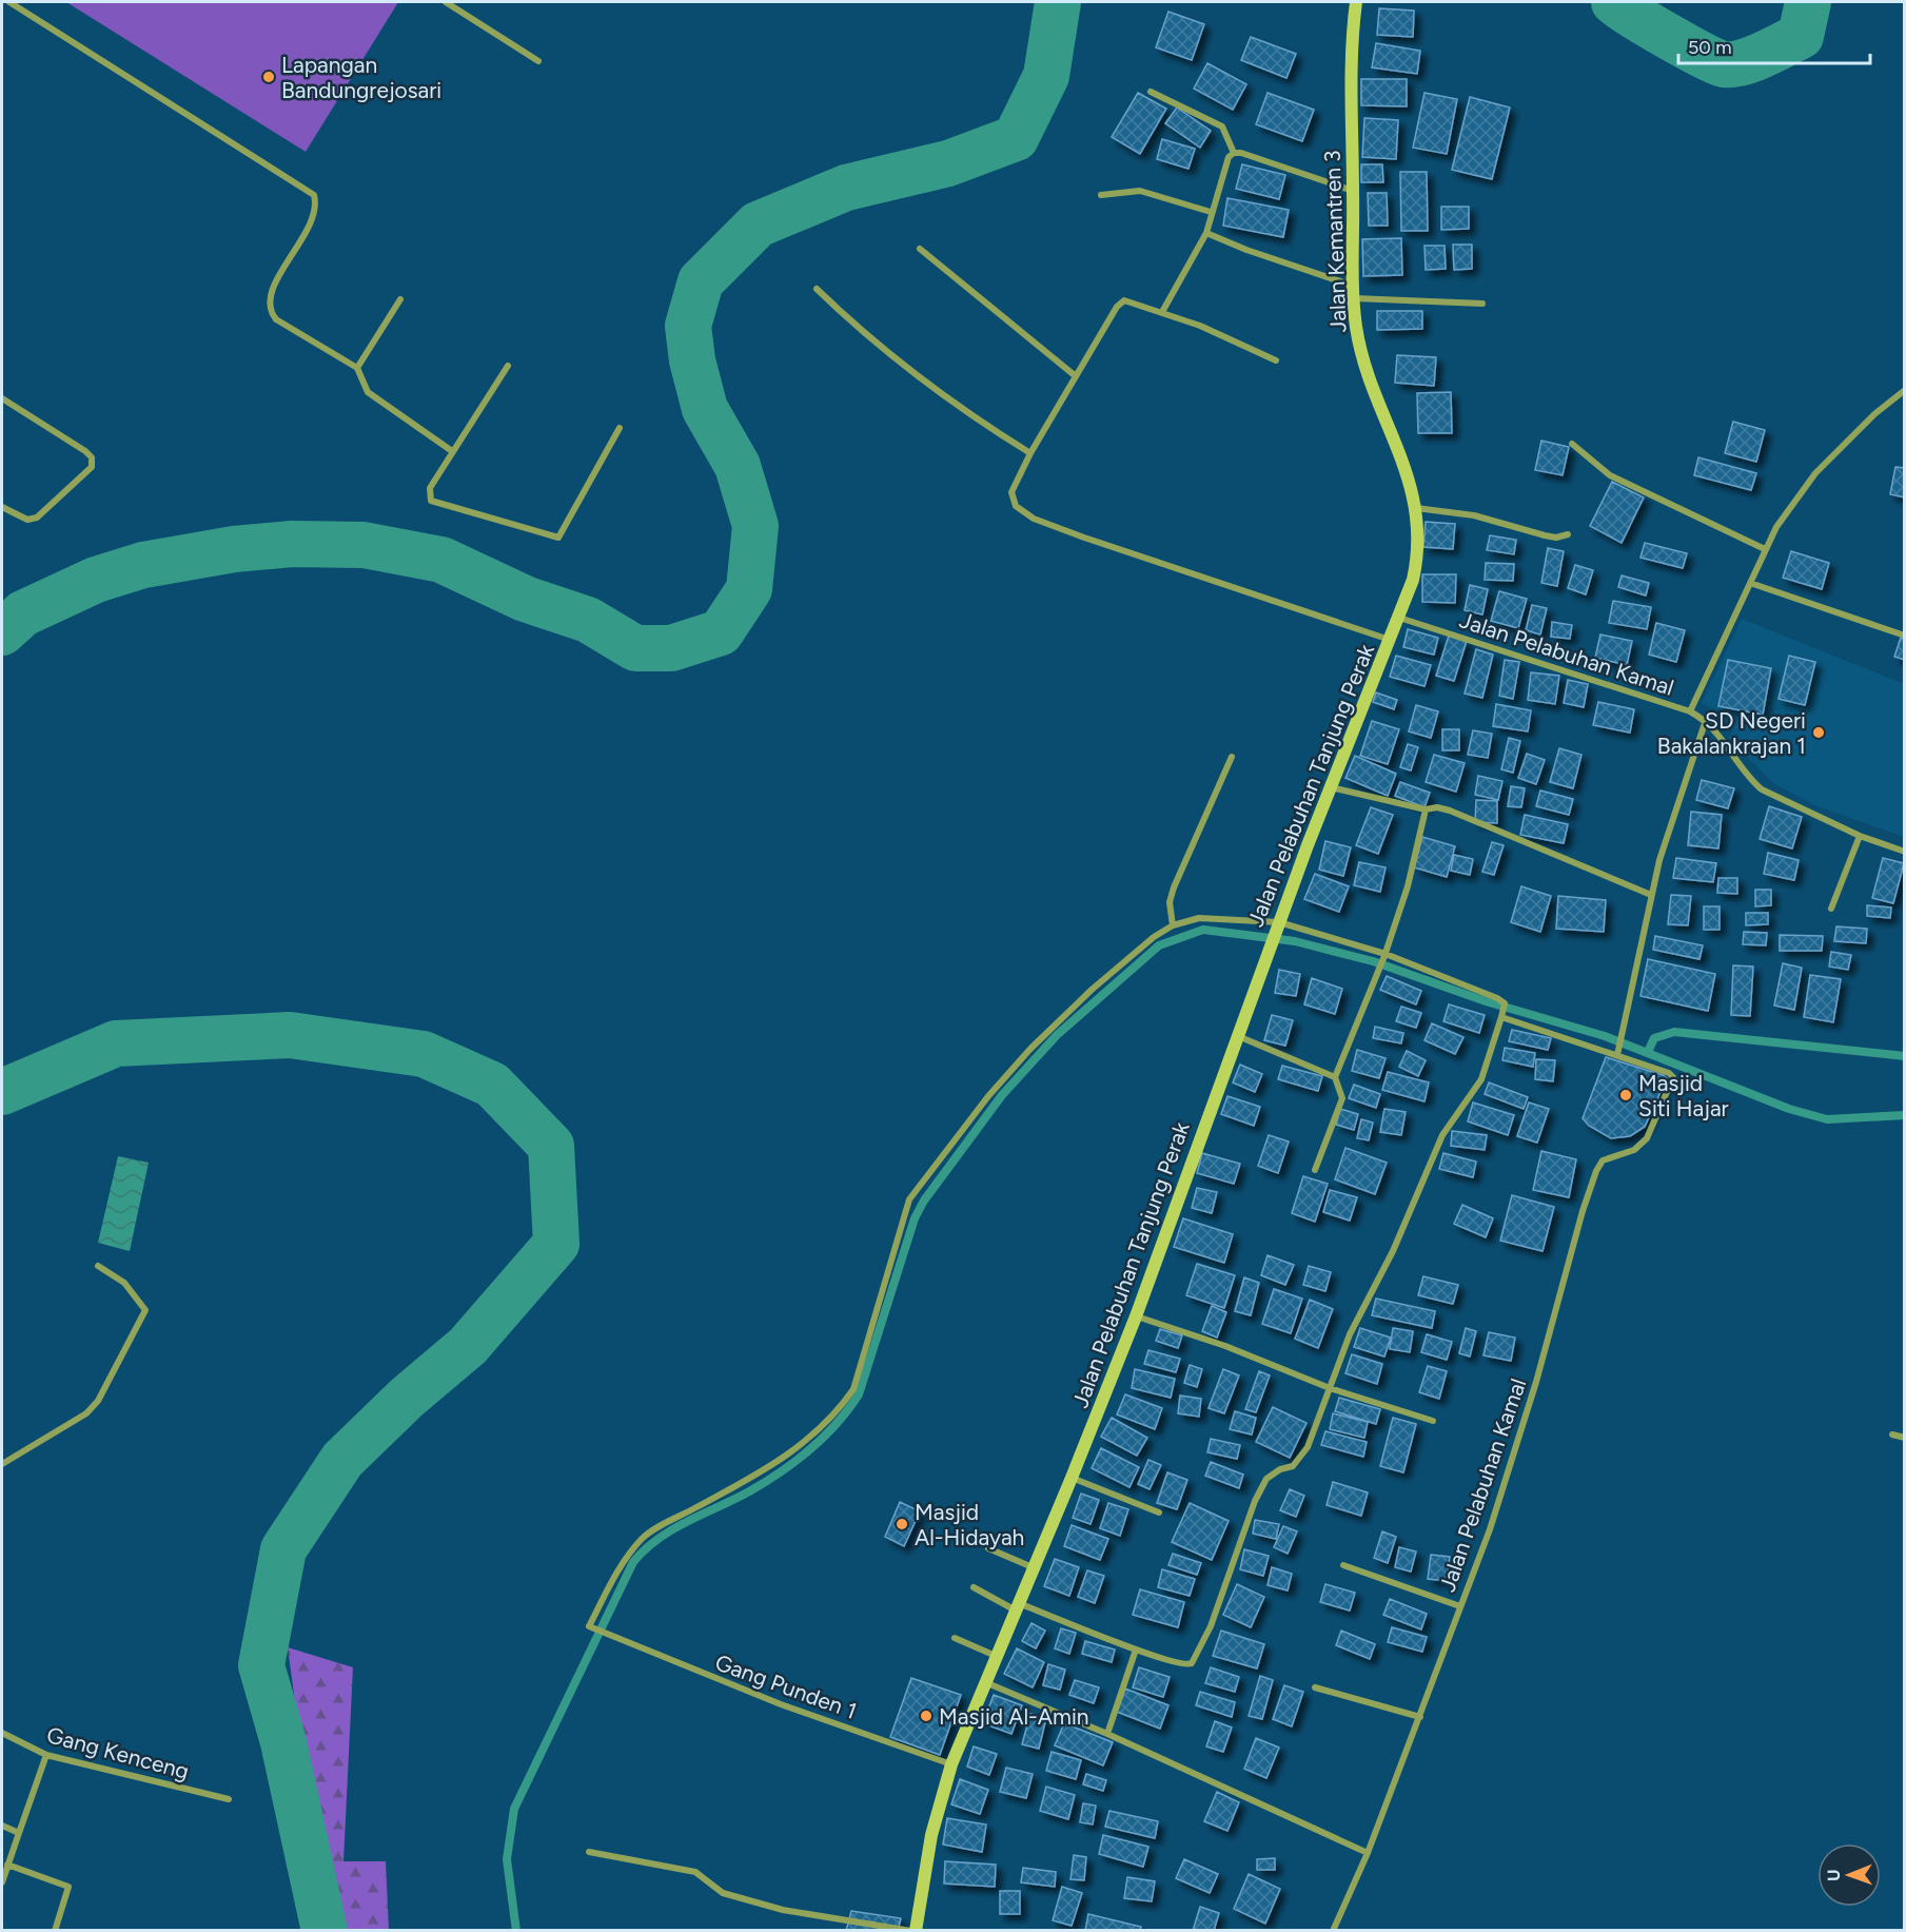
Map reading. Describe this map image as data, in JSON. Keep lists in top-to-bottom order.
{
  "streets": {
    "street": [
      "Jalan Kemantren 3",
      "Jalan Pelabuhan Kamal",
      "Jalan Pelabuhan Tanjung Perak",
      "Gang Punden 1",
      "Gang Kenceng"
    ]
  },
  "crossings": [
    ["Jalan Kemantren 3", "Jalan Pelabuhan Kamal"],
    ["Jalan Kemantren 3", "Jalan Pelabuhan Tanjung Perak"],
    ["Jalan Pelabuhan Kamal", "Jalan Pelabuhan Tanjung Perak"],
    ["Jalan Pelabuhan Tanjung Perak", "Gang Punden 1"]
  ],
  "places": [
    "Lapangan Bandungrejosari",
    "SD Negeri Bakalankrajan 1",
    "Masjid Siti Hajar",
    "Masjid Al-Hidayah",
    "Masjid Al-Amin"
  ],
  "scale_bar": "50 m",
  "north": "left"
}
